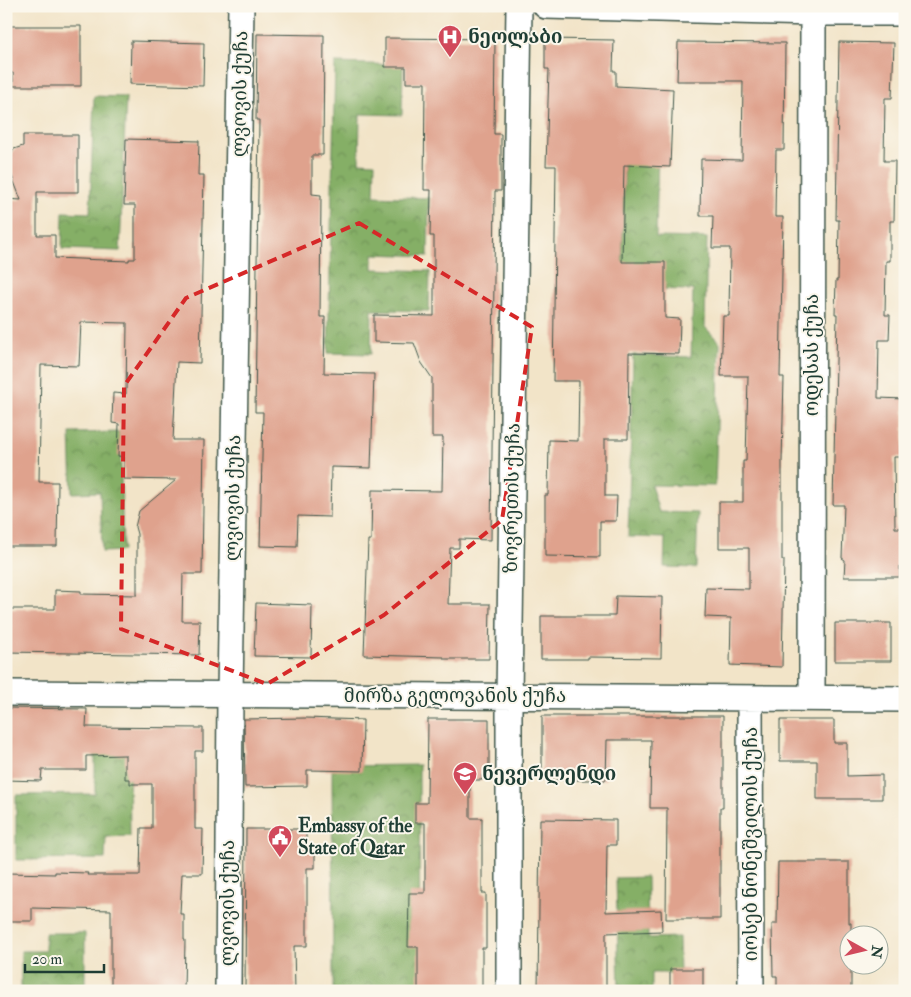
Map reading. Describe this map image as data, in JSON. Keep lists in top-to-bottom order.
{
  "streets": {
    "street": [
      "ლვოვის ქუჩა",
      "ოდესას ქუჩა",
      "ზოვრეთის ქუჩა",
      "მირზა გელოვანის ქუჩა",
      "იოსებ ნონეშვილის ქუჩა"
    ]
  },
  "crossings": [
    ["ლვოვის ქუჩა", "მირზა გელოვანის ქუჩა"],
    ["ოდესას ქუჩა", "მირზა გელოვანის ქუჩა"],
    ["ზოვრეთის ქუჩა", "მირზა გელოვანის ქუჩა"],
    ["მირზა გელოვანის ქუჩა", "იოსებ ნონეშვილის ქუჩა"]
  ],
  "places": {
    "hospital": ["ნეოლაბი"],
    "school or university": ["ნევერლენდი"],
    "public building": ["Embassy of the State of Qatar"]
  },
  "scale_bar": "20 m",
  "north": "right"
}
